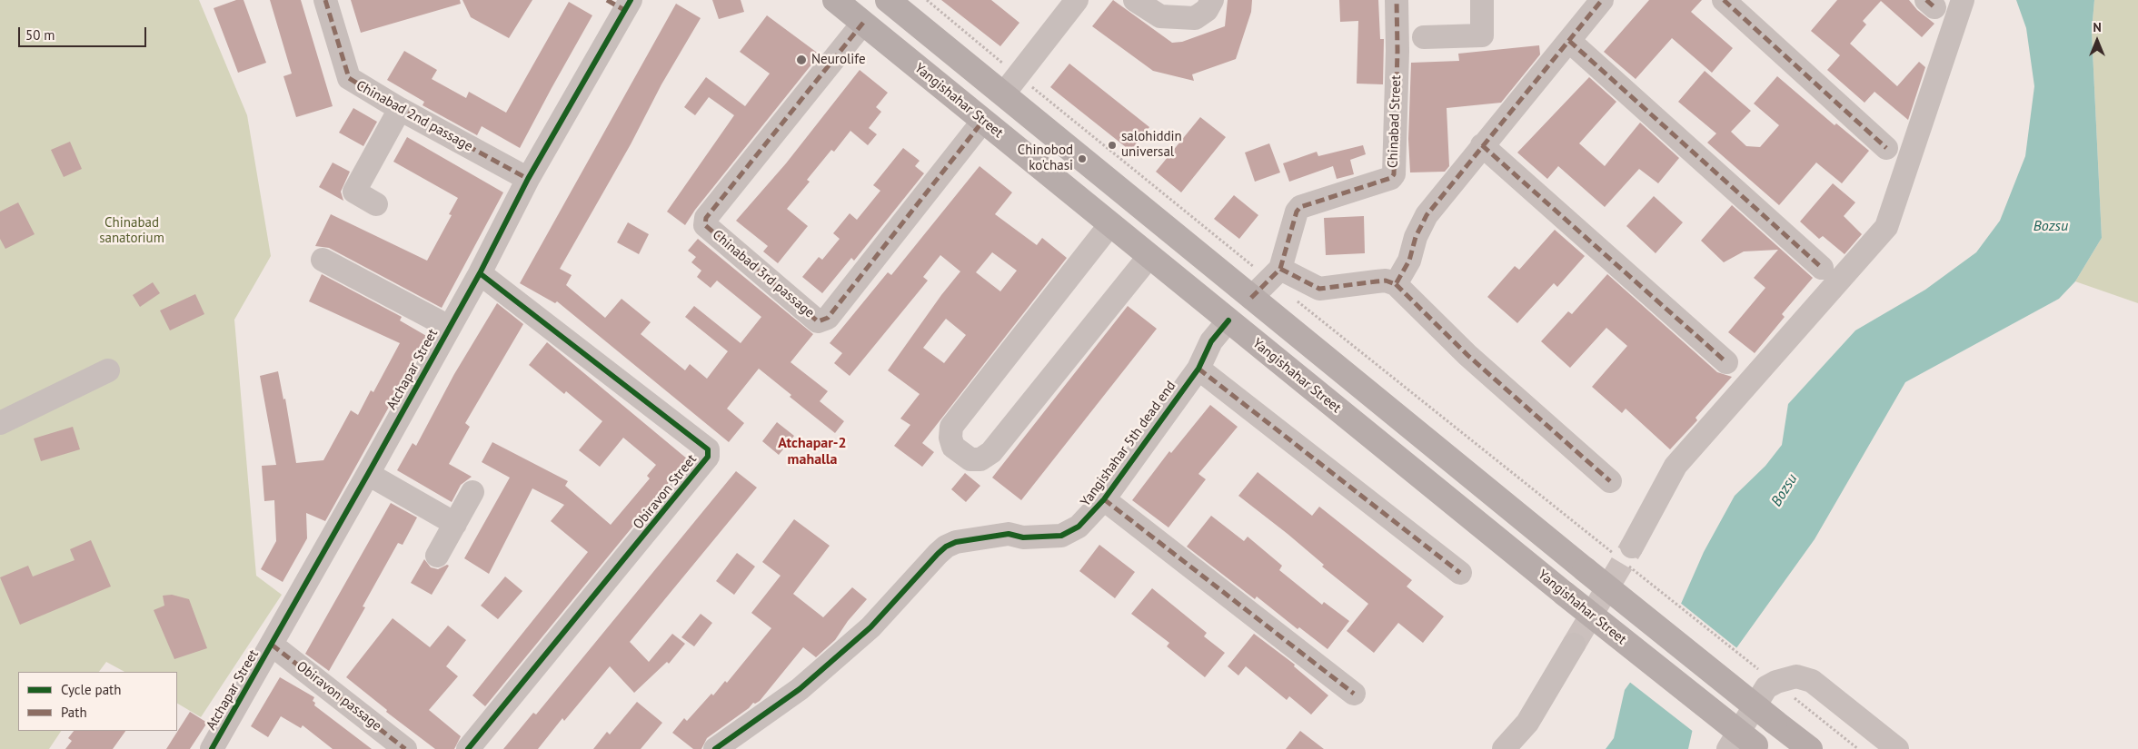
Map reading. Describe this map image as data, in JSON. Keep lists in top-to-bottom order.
{
  "streets": {
    "main road": ["Yangishahar Street"],
    "street": [
      "Chinabad 2nd passage",
      "Chinabad Street",
      "Chinabad 3rd passage",
      "Atchapar Street",
      "Yangishahar 5th dead end",
      "Obiravon Street",
      "Obiravon passage"
    ]
  },
  "crossings": [
    ["Yangishahar Street", "Chinabad 3rd passage"],
    ["Yangishahar Street", "Yangishahar 5th dead end"],
    ["Chinabad 2nd passage", "Atchapar Street"],
    ["Atchapar Street", "Obiravon Street"],
    ["Atchapar Street", "Obiravon passage"]
  ],
  "districts": ["Atchapar-2 mahalla"],
  "water": ["Bozsu"],
  "parks": ["Chinabad sanatorium"],
  "places": ["Neurolife", "salohiddin universal", "Chinobod ko'chasi"],
  "legend": ["Cycle path", "Path"],
  "scale_bar": "50 m",
  "north": "top"
}
